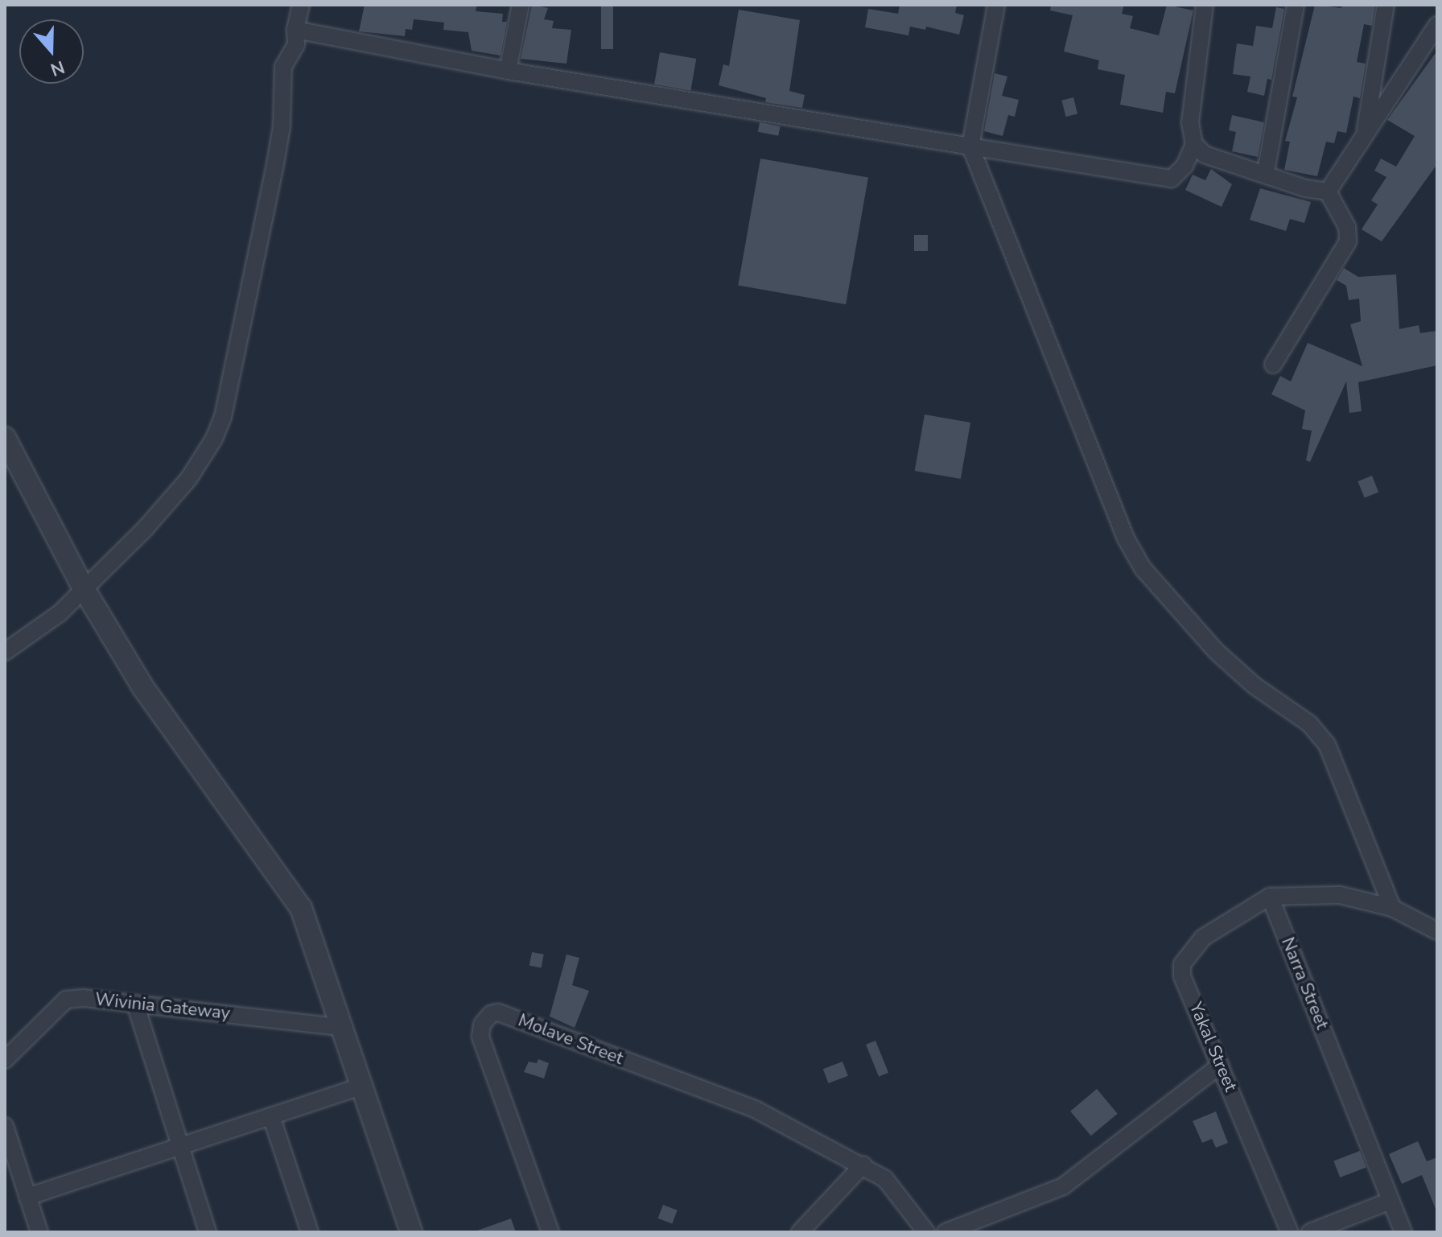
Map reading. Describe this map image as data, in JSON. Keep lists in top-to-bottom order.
{
  "streets": {
    "street": [
      "Narra Street",
      "Wivinia Gateway",
      "Molave Street",
      "Yakal Street"
    ]
  },
  "crossings": [
    ["Narra Street", "Yakal Street"]
  ],
  "north": "bottom"
}
